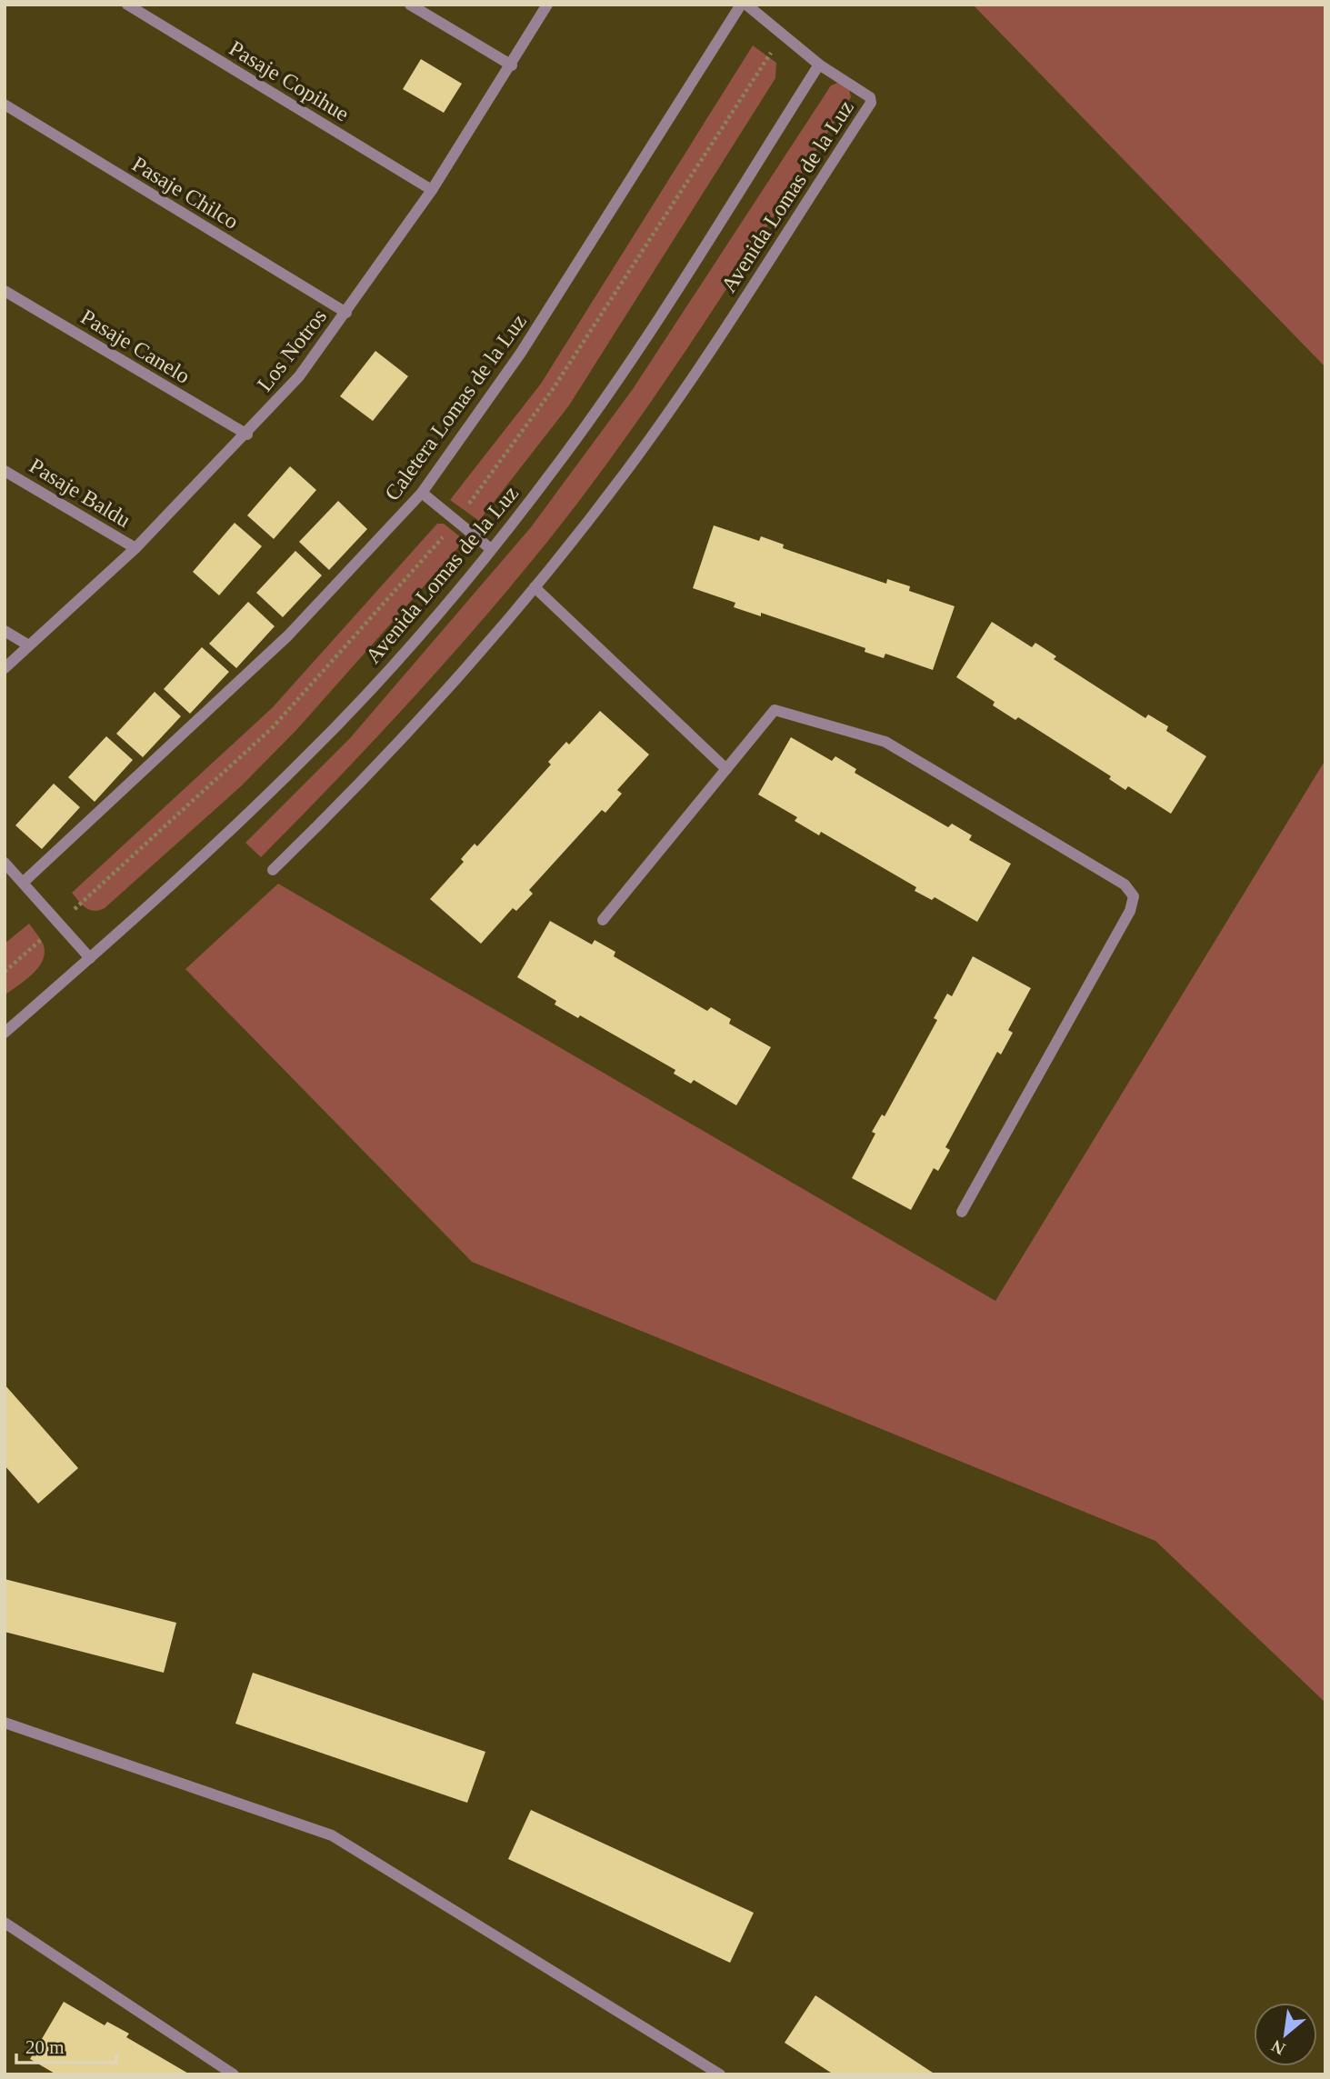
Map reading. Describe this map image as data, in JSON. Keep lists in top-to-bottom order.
{
  "streets": {
    "street": [
      "Pasaje Copihue",
      "Pasaje Chilco",
      "Avenida Lomas de la Luz",
      "Pasaje Canelo",
      "Los Notros",
      "Caletera Lomas de la Luz",
      "Pasaje Baldu"
    ]
  },
  "crossings": [
    ["Pasaje Copihue", "Los Notros"],
    ["Pasaje Chilco", "Los Notros"],
    ["Pasaje Canelo", "Los Notros"],
    ["Los Notros", "Pasaje Baldu"]
  ],
  "scale_bar": "20 m",
  "north": "bottom left"
}
